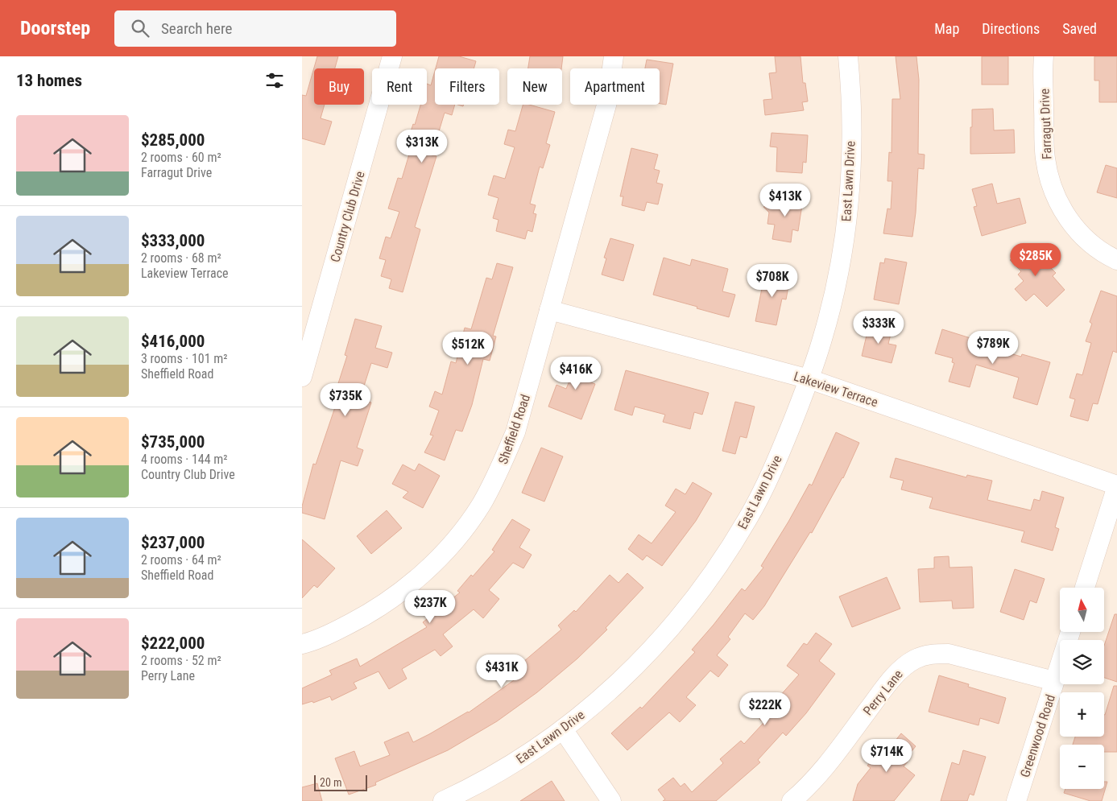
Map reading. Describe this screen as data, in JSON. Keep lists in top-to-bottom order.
{
  "streets": {
    "street": [
      "Farragut Drive",
      "East Lawn Drive",
      "Country Club Drive",
      "Lakeview Terrace",
      "Sheffield Road",
      "Perry Lane",
      "Greenwood Road"
    ]
  },
  "crossings": [
    ["East Lawn Drive", "Lakeview Terrace"],
    ["Lakeview Terrace", "Sheffield Road"],
    ["Perry Lane", "Greenwood Road"]
  ],
  "scale_bar": "20 m",
  "north": "top",
  "page": {
    "header": "Doorstep",
    "search": "Search here",
    "nav": ["Map", "Directions", "Saved"],
    "heading": "13 homes",
    "chip": [
      "Buy",
      "Rent",
      "Filters",
      "New",
      "Apartment"
    ],
    "list": [
      {
        "name": "$285,000",
        "note": "2 rooms · 60 m² · Farragut Drive"
      },
      {
        "name": "$333,000",
        "note": "2 rooms · 68 m² · Lakeview Terrace"
      },
      {
        "name": "$416,000",
        "note": "3 rooms · 101 m² · Sheffield Road"
      },
      {
        "name": "$735,000",
        "note": "4 rooms · 144 m² · Country Club Drive"
      },
      {
        "name": "$237,000",
        "note": "2 rooms · 64 m² · Sheffield Road"
      },
      {
        "name": "$222,000",
        "note": "2 rooms · 52 m² · Perry Lane"
      }
    ],
    "price": [
      "$313K",
      "$413K",
      "$285K",
      "$708K",
      "$333K",
      "$789K",
      "$512K",
      "$416K",
      "$735K",
      "$237K",
      "$431K",
      "$222K",
      "$714K"
    ],
    "map_buttons": ["+", "−"],
    "scale": "20 m"
  }
}
